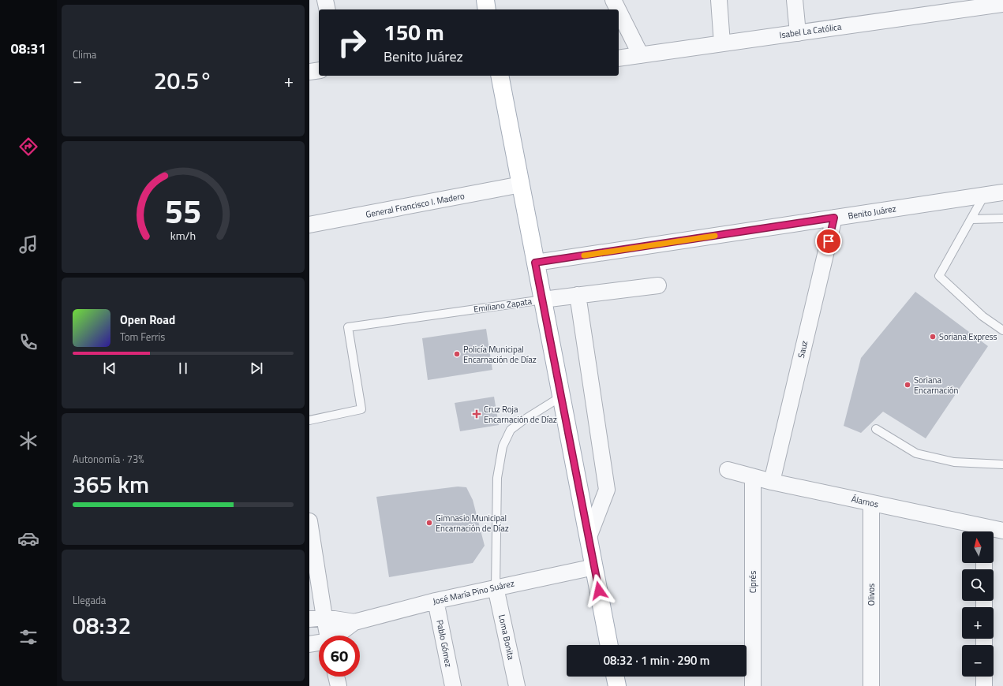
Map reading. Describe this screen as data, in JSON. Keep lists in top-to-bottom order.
{
  "streets": {
    "street": [
      "Isabel La Católica",
      "General Francisco I. Madero",
      "Benito Juárez",
      "Emiliano Zapata",
      "Sauz",
      "Álamos",
      "Ciprés",
      "José María Pino Suárez",
      "Olivos",
      "Loma Bonita",
      "Pablo Gómez"
    ]
  },
  "crossings": [
    ["Benito Juárez", "Sauz"],
    ["Sauz", "Álamos"],
    ["Álamos", "Ciprés"],
    ["Álamos", "Olivos"],
    ["José María Pino Suárez", "Loma Bonita"],
    ["José María Pino Suárez", "Pablo Gómez"]
  ],
  "places": {
    "other": [
      "Soriana Express",
      "Policía Municipal Encarnación de Díaz",
      "Soriana Encarnación",
      "Gimnasio Municipal Encarnación de Díaz"
    ],
    "health": ["Cruz Roja Encarnación de Díaz"]
  },
  "north": "top",
  "page": {
    "tabs": "08:31",
    "tile": [
      "Clima",
      ["Autonomía · 73%", "365 km"],
      ["Llegada", "08:32"]
    ],
    "turn": ["150 m", "Benito Juárez"],
    "heat": ["−", "20.5°", "+"],
    "song": ["Open Road", "Tom Ferris"],
    "map_buttons": ["+", "−"],
    "limit": "60",
    "trip": "08:32 · 1 min · 290 m",
    "gauge": ["55", "km/h"]
  }
}
